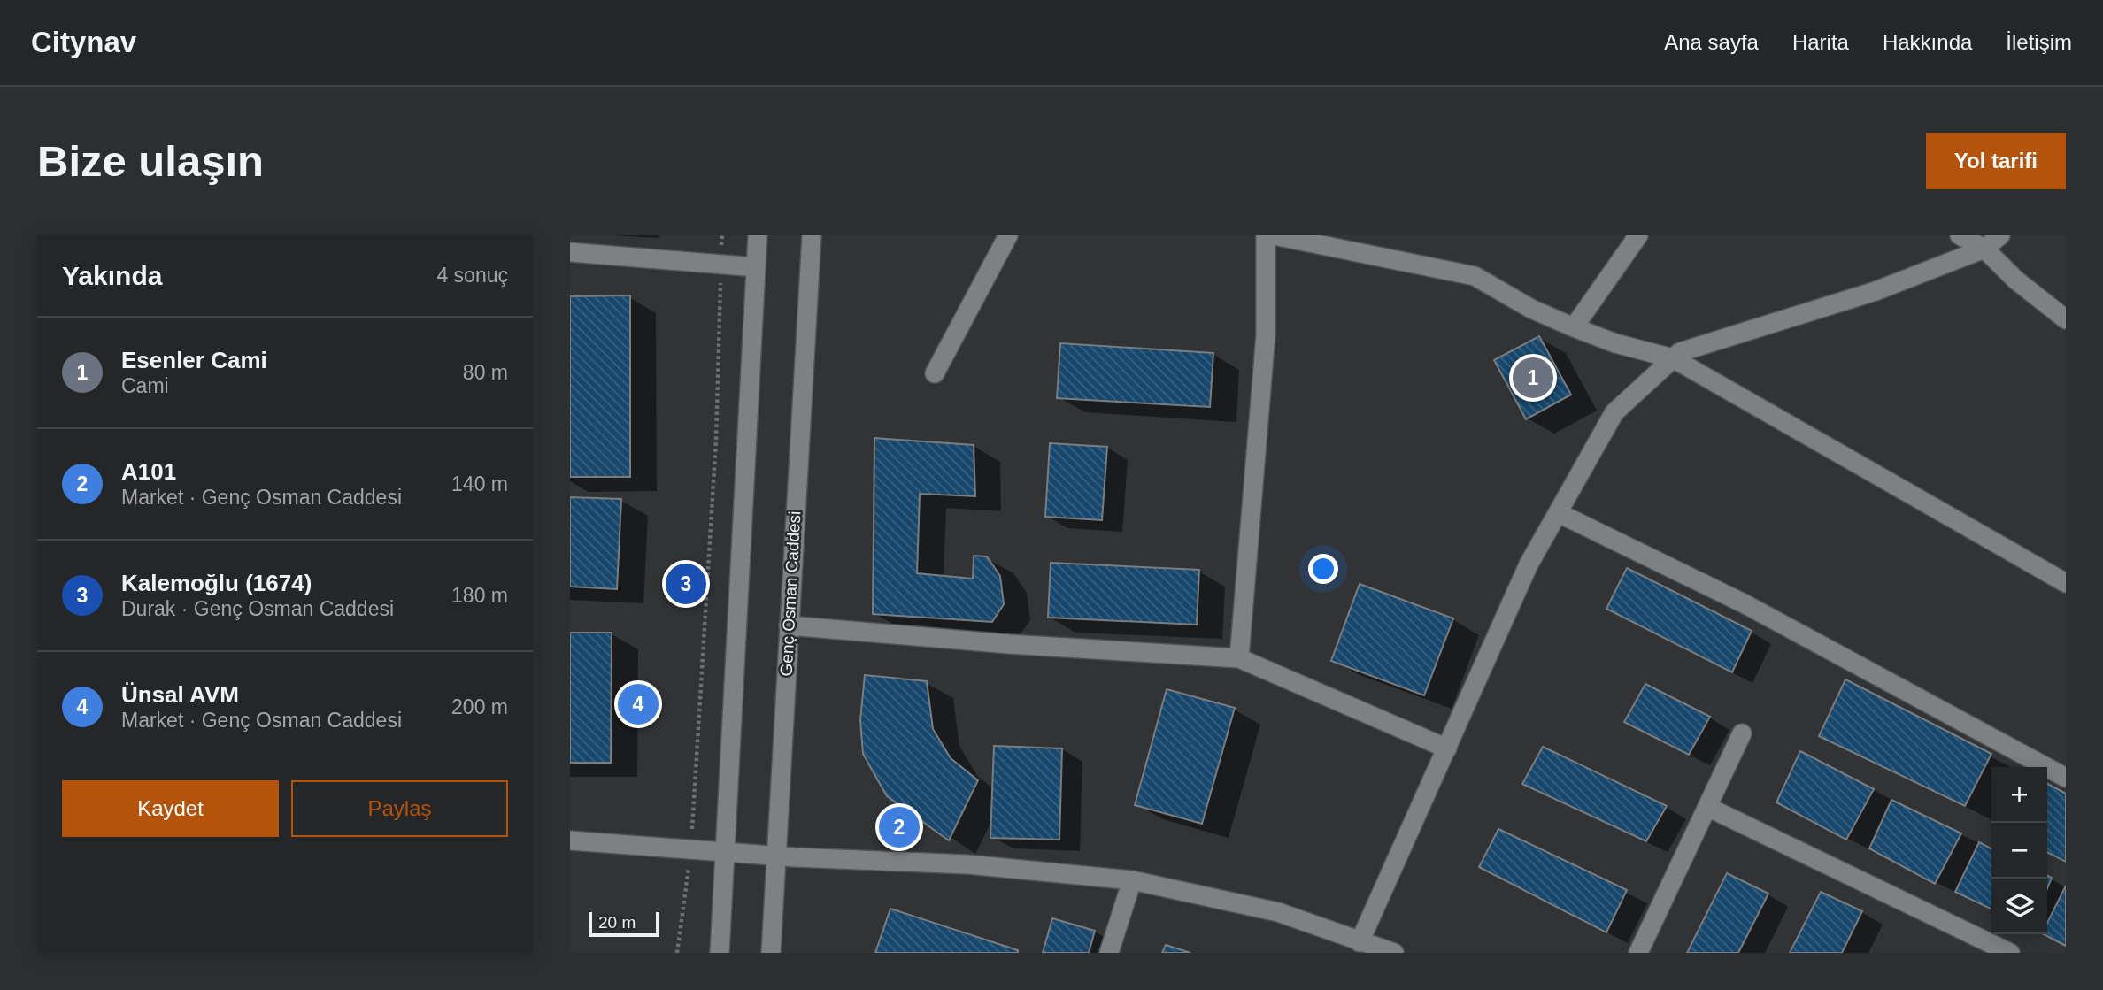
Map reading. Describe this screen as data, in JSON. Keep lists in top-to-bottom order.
{
  "streets": {
    "street": ["Genç Osman Caddesi"]
  },
  "scale_bar": "20 m",
  "page": {
    "header": "Citynav",
    "nav": [
      "Ana sayfa",
      "Harita",
      "Hakkında",
      "İletişim"
    ],
    "buttons": [
      "Yol tarifi",
      ["Kaydet", "Paylaş"]
    ],
    "title": "Bize ulaşın",
    "heading": ["Yakında", "4 sonuç"],
    "list": [
      {
        "mark": "1",
        "name": "Esenler Cami",
        "note": "Cami",
        "value": "80 m"
      },
      {
        "mark": "2",
        "name": "A101",
        "note": "Market · Genç Osman Caddesi",
        "value": "140 m"
      },
      {
        "mark": "3",
        "name": "Kalemoğlu (1674)",
        "note": "Durak · Genç Osman Caddesi",
        "value": "180 m"
      },
      {
        "mark": "4",
        "name": "Ünsal AVM",
        "note": "Market · Genç Osman Caddesi",
        "value": "200 m"
      }
    ],
    "pins": [
      "1",
      "3",
      "4",
      "2"
    ],
    "map_buttons": ["+", "−"],
    "scale": "20 m"
  }
}
